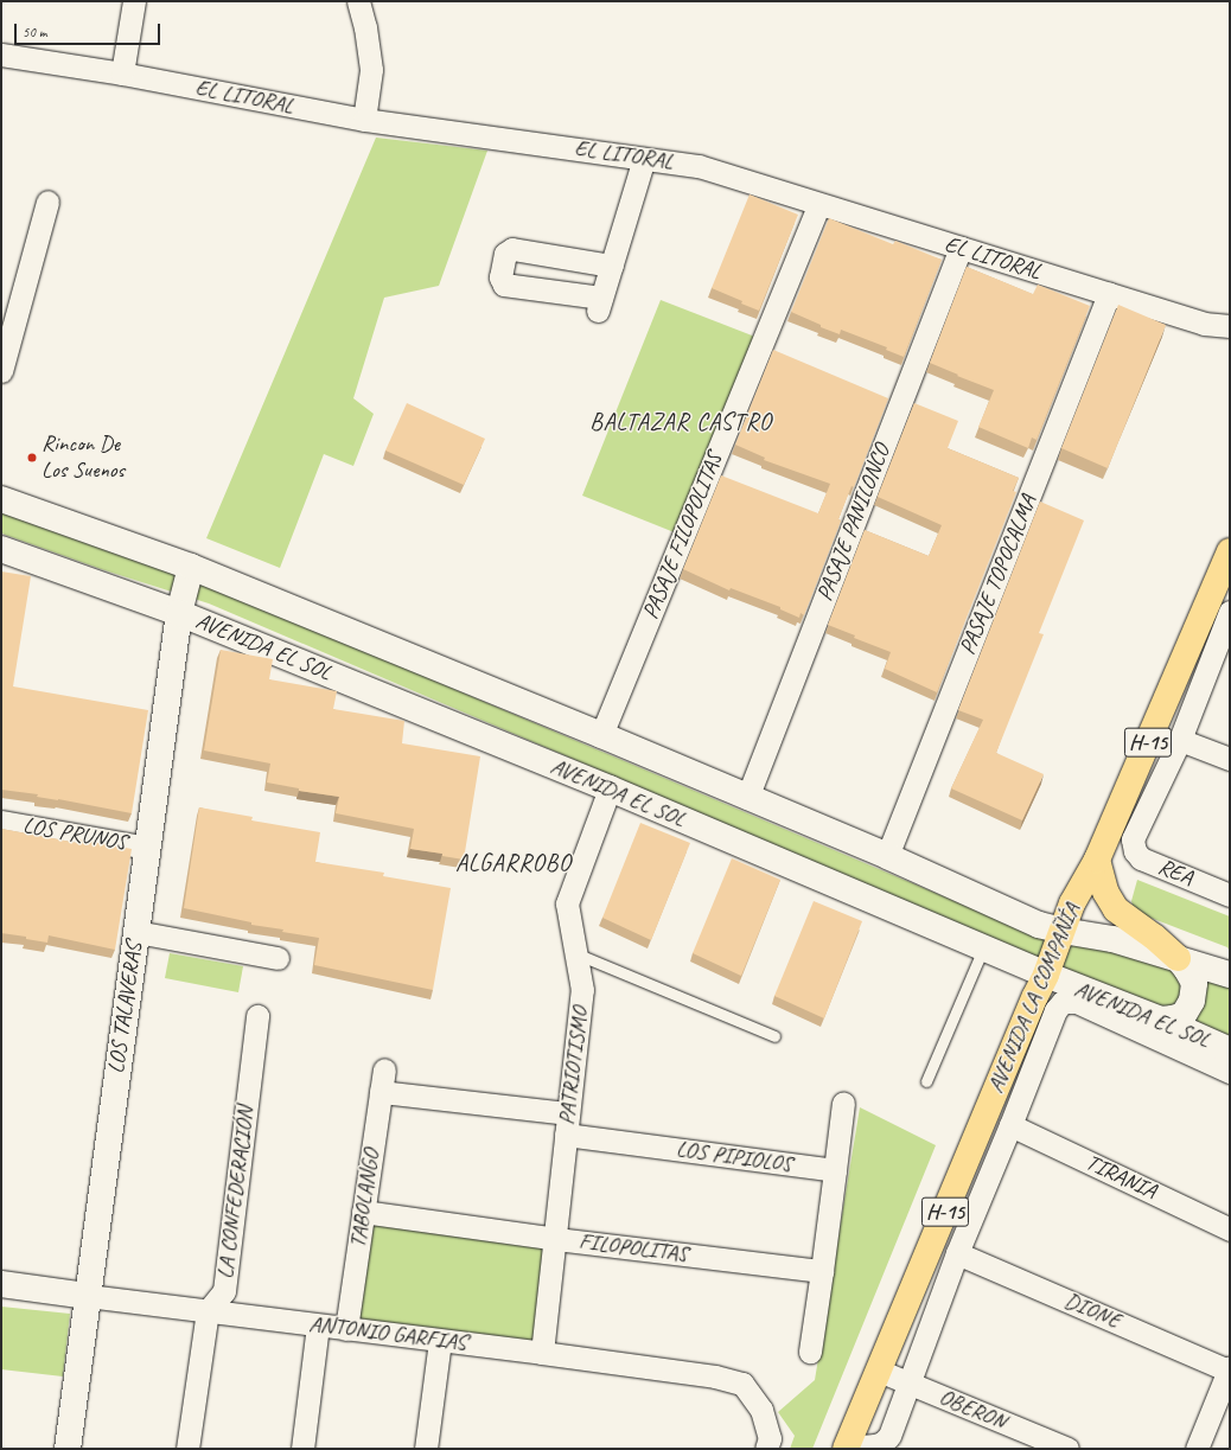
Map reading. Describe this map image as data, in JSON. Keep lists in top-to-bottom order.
{
  "streets": {
    "main road": [
      "AVENIDA EL SOL",
      "H-15",
      "AVENIDA LA COMPAÑÍA",
      "LOS TALAVERAS",
      "ANTONIO GARFIAS"
    ],
    "street": [
      "EL LITORAL",
      "PASAJE PANILONCO",
      "PASAJE FILOPOLITAS",
      "PASAJE TOPOCALMA",
      "LOS PRUNOS",
      "REA",
      "PATRIOTISMO",
      "LOS PIPIOLOS",
      "TIRANIA",
      "LA CONFEDERACIÓN",
      "TABOLANGO",
      "FILOPOLITAS",
      "DIONE",
      "OBERON"
    ]
  },
  "crossings": [
    ["EL LITORAL", "PASAJE PANILONCO"],
    ["EL LITORAL", "PASAJE FILOPOLITAS"],
    ["EL LITORAL", "PASAJE TOPOCALMA"],
    ["PASAJE PANILONCO", "AVENIDA EL SOL"],
    ["PASAJE FILOPOLITAS", "AVENIDA EL SOL"],
    ["PASAJE TOPOCALMA", "AVENIDA EL SOL"],
    ["AVENIDA EL SOL", "AVENIDA LA COMPAÑÍA"],
    ["AVENIDA EL SOL", "LOS TALAVERAS"],
    ["AVENIDA EL SOL", "PATRIOTISMO"],
    ["LOS PRUNOS", "LOS TALAVERAS"],
    ["AVENIDA LA COMPAÑÍA", "OBERON"],
    ["LOS TALAVERAS", "ANTONIO GARFIAS"],
    ["PATRIOTISMO", "LOS PIPIOLOS"],
    ["PATRIOTISMO", "FILOPOLITAS"],
    ["PATRIOTISMO", "ANTONIO GARFIAS"],
    ["LOS PIPIOLOS", "TABOLANGO"],
    ["LA CONFEDERACIÓN", "ANTONIO GARFIAS"],
    ["TABOLANGO", "FILOPOLITAS"],
    ["TABOLANGO", "ANTONIO GARFIAS"]
  ],
  "districts": ["BALTAZAR CASTRO", "ALGARROBO"],
  "places": ["Rincon De Los Suenos"],
  "scale_bar": "50 m"
}
